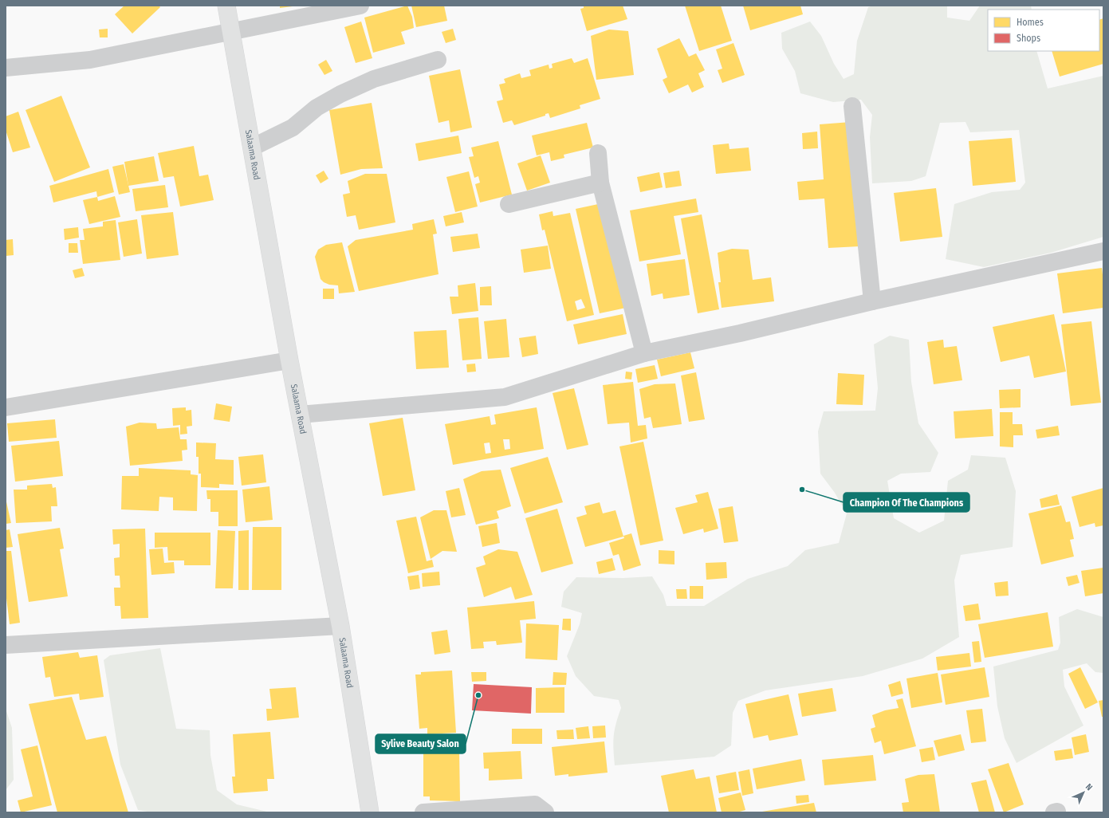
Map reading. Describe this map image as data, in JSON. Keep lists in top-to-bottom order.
{
  "streets": {
    "main road": ["Salaama Road"]
  },
  "places": ["Champion Of The Champions", "Sylive Beauty Salon"],
  "legend": ["Homes", "Shops"],
  "north": "top right"
}
